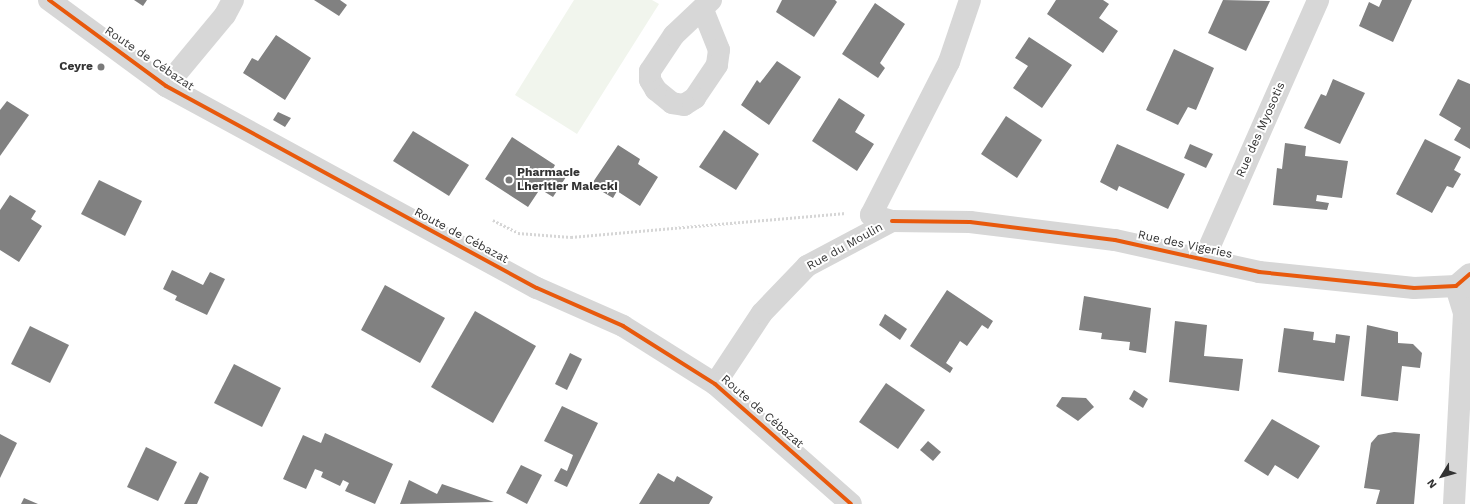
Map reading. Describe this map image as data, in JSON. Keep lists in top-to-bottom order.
{
  "streets": {
    "street": [
      "Route de Cébazat",
      "Rue des Myosotis",
      "Rue des Vigeries",
      "Rue du Moulin"
    ]
  },
  "crossings": [
    ["Route de Cébazat", "Rue du Moulin"],
    ["Rue des Myosotis", "Rue des Vigeries"],
    ["Rue des Vigeries", "Rue du Moulin"]
  ],
  "places": ["Ceyre", "Pharmacie Lheritier Malecki"],
  "north": "bottom left"
}
